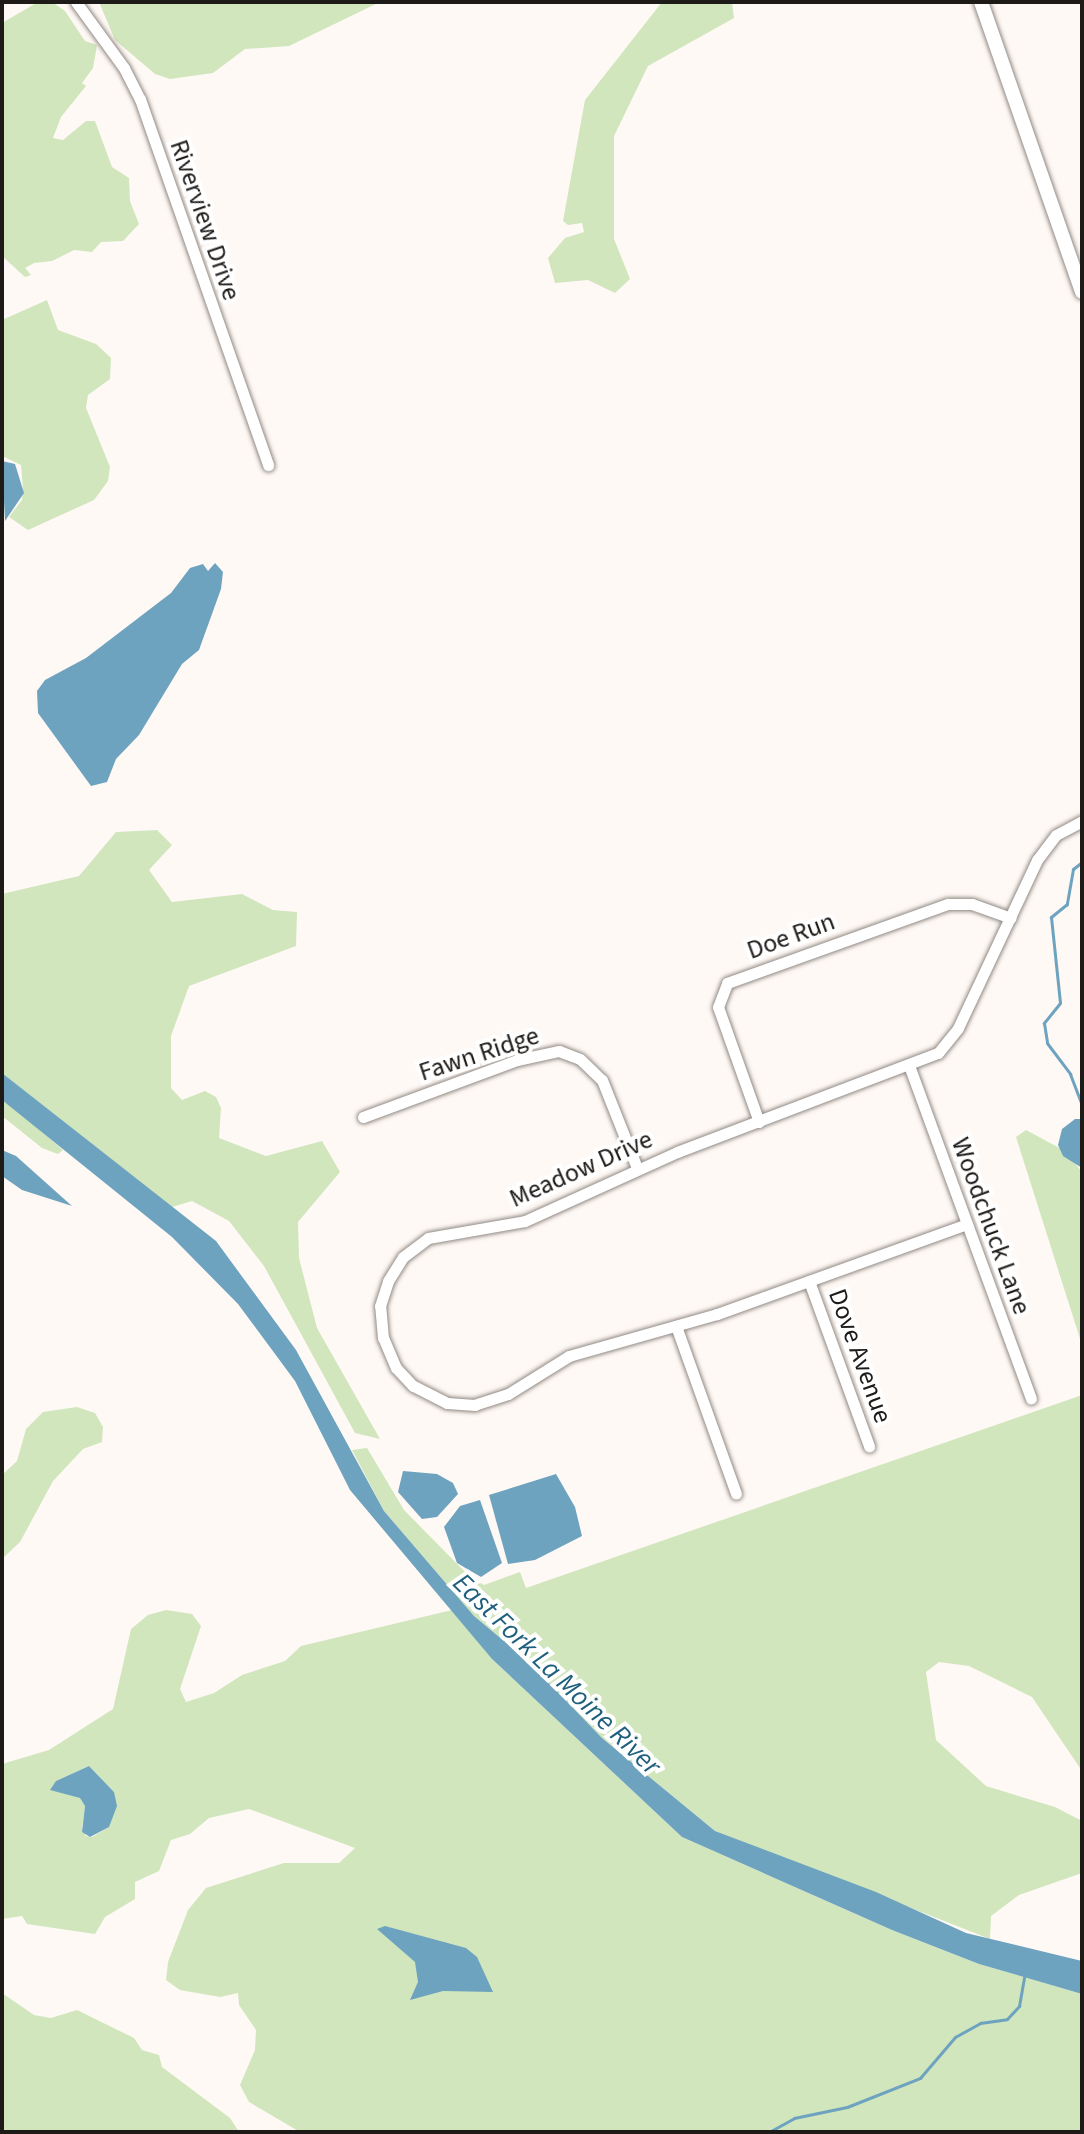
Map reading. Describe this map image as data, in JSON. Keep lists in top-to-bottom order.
{
  "streets": {
    "street": [
      "Riverview Drive",
      "Doe Run",
      "Fawn Ridge",
      "Meadow Drive",
      "Woodchuck Lane",
      "Dove Avenue"
    ]
  },
  "crossings": [
    ["Doe Run", "Meadow Drive"],
    ["Fawn Ridge", "Meadow Drive"],
    ["Meadow Drive", "Woodchuck Lane"],
    ["Meadow Drive", "Dove Avenue"]
  ],
  "water": ["East Fork La Moine River"]
}
